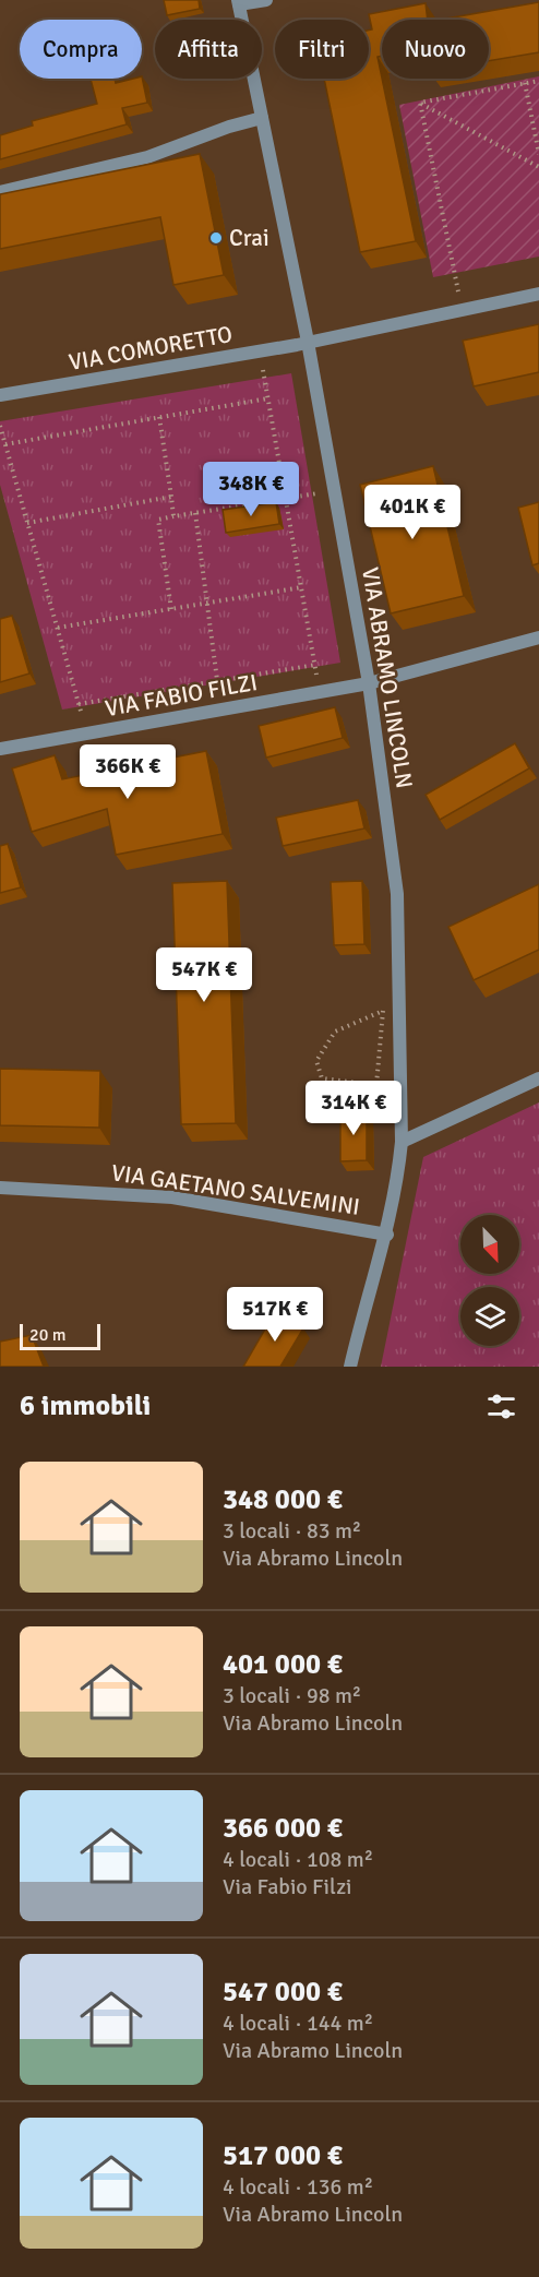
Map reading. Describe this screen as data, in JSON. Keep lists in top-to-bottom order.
{
  "streets": {
    "street": [
      "VIA COMORETTO",
      "VIA ABRAMO LINCOLN",
      "VIA FABIO FILZI",
      "VIA GAETANO SALVEMINI"
    ]
  },
  "crossings": [
    ["VIA COMORETTO", "VIA ABRAMO LINCOLN"],
    ["VIA ABRAMO LINCOLN", "VIA FABIO FILZI"],
    ["VIA ABRAMO LINCOLN", "VIA GAETANO SALVEMINI"]
  ],
  "places": ["Crai"],
  "scale_bar": "20 m",
  "north": "bottom right",
  "page": {
    "chip": [
      "Compra",
      "Affitta",
      "Filtri",
      "Nuovo"
    ],
    "price": [
      "348K €",
      "401K €",
      "366K €",
      "547K €",
      "314K €",
      "517K €"
    ],
    "scale": "20 m",
    "heading": "6 immobili",
    "list": [
      {
        "name": "348 000 €",
        "note": "3 locali · 83 m² · Via Abramo Lincoln"
      },
      {
        "name": "401 000 €",
        "note": "3 locali · 98 m² · Via Abramo Lincoln"
      },
      {
        "name": "366 000 €",
        "note": "4 locali · 108 m² · Via Fabio Filzi"
      },
      {
        "name": "547 000 €",
        "note": "4 locali · 144 m² · Via Abramo Lincoln"
      },
      {
        "name": "517 000 €",
        "note": "4 locali · 136 m² · Via Abramo Lincoln"
      }
    ]
  }
}
